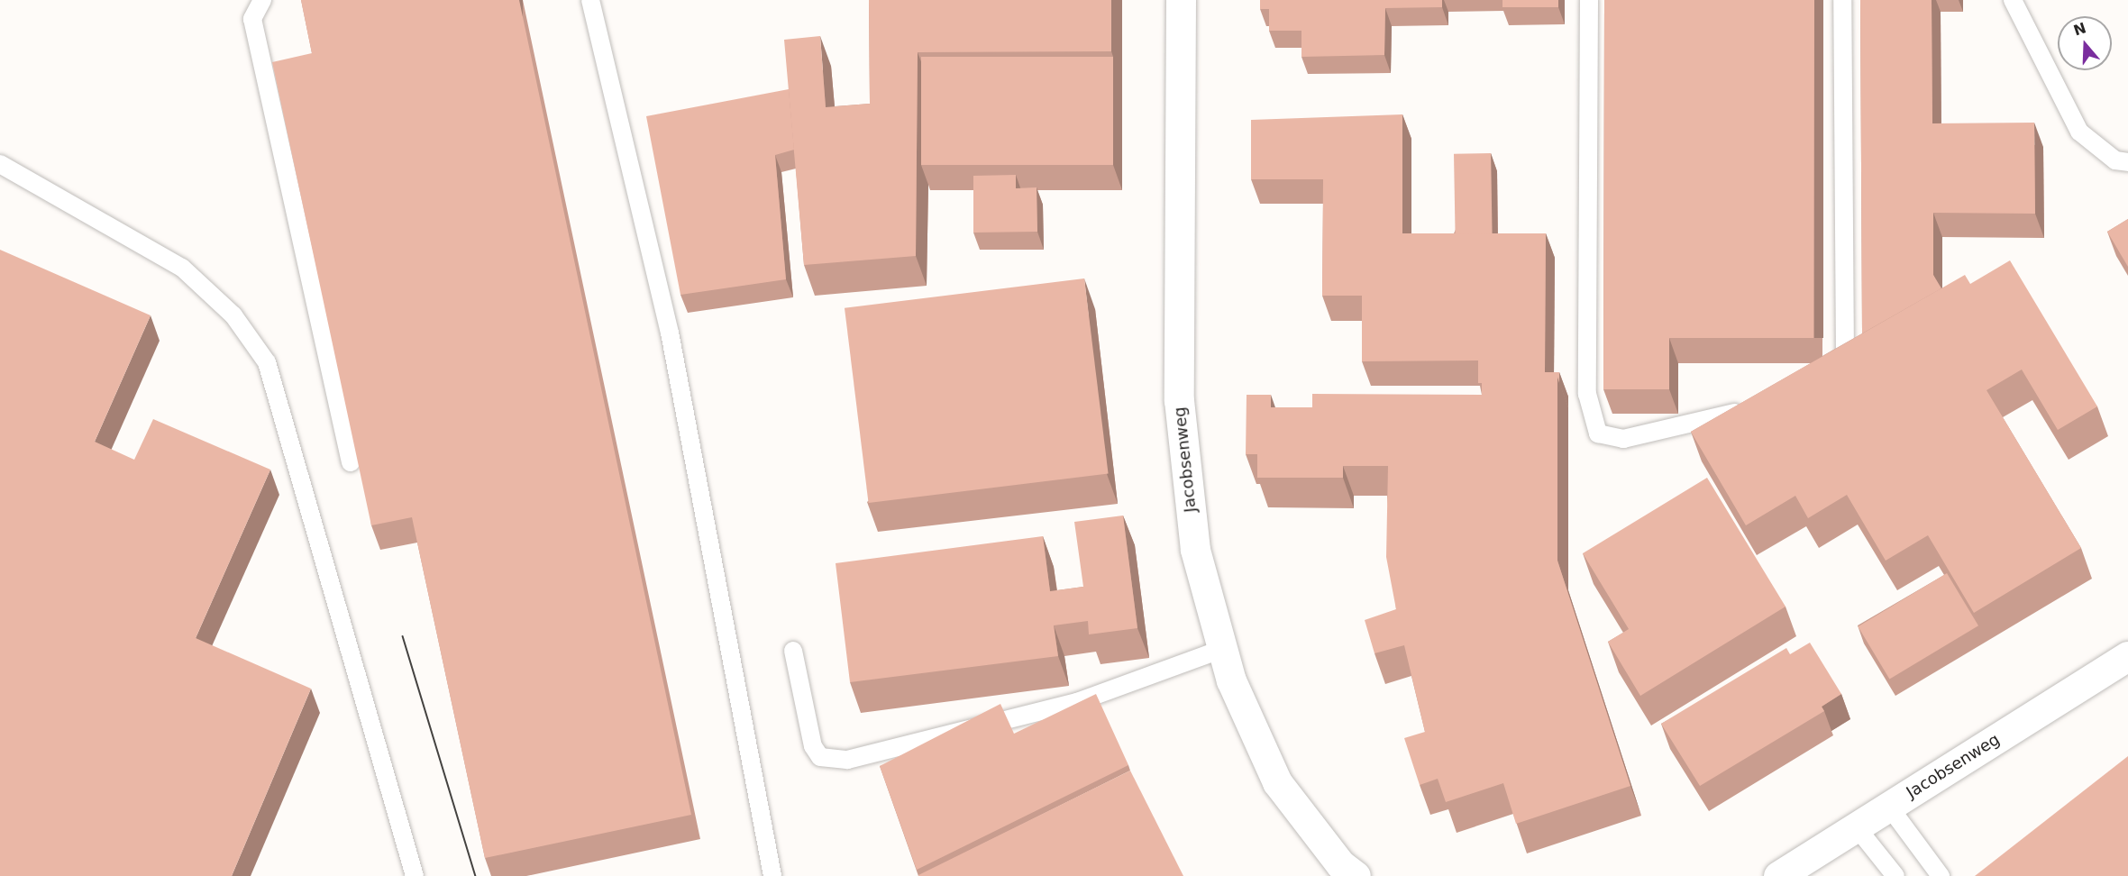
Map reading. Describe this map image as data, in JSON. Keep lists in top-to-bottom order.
{
  "streets": {
    "street": ["Jacobsenweg"]
  },
  "north": "top"
}
